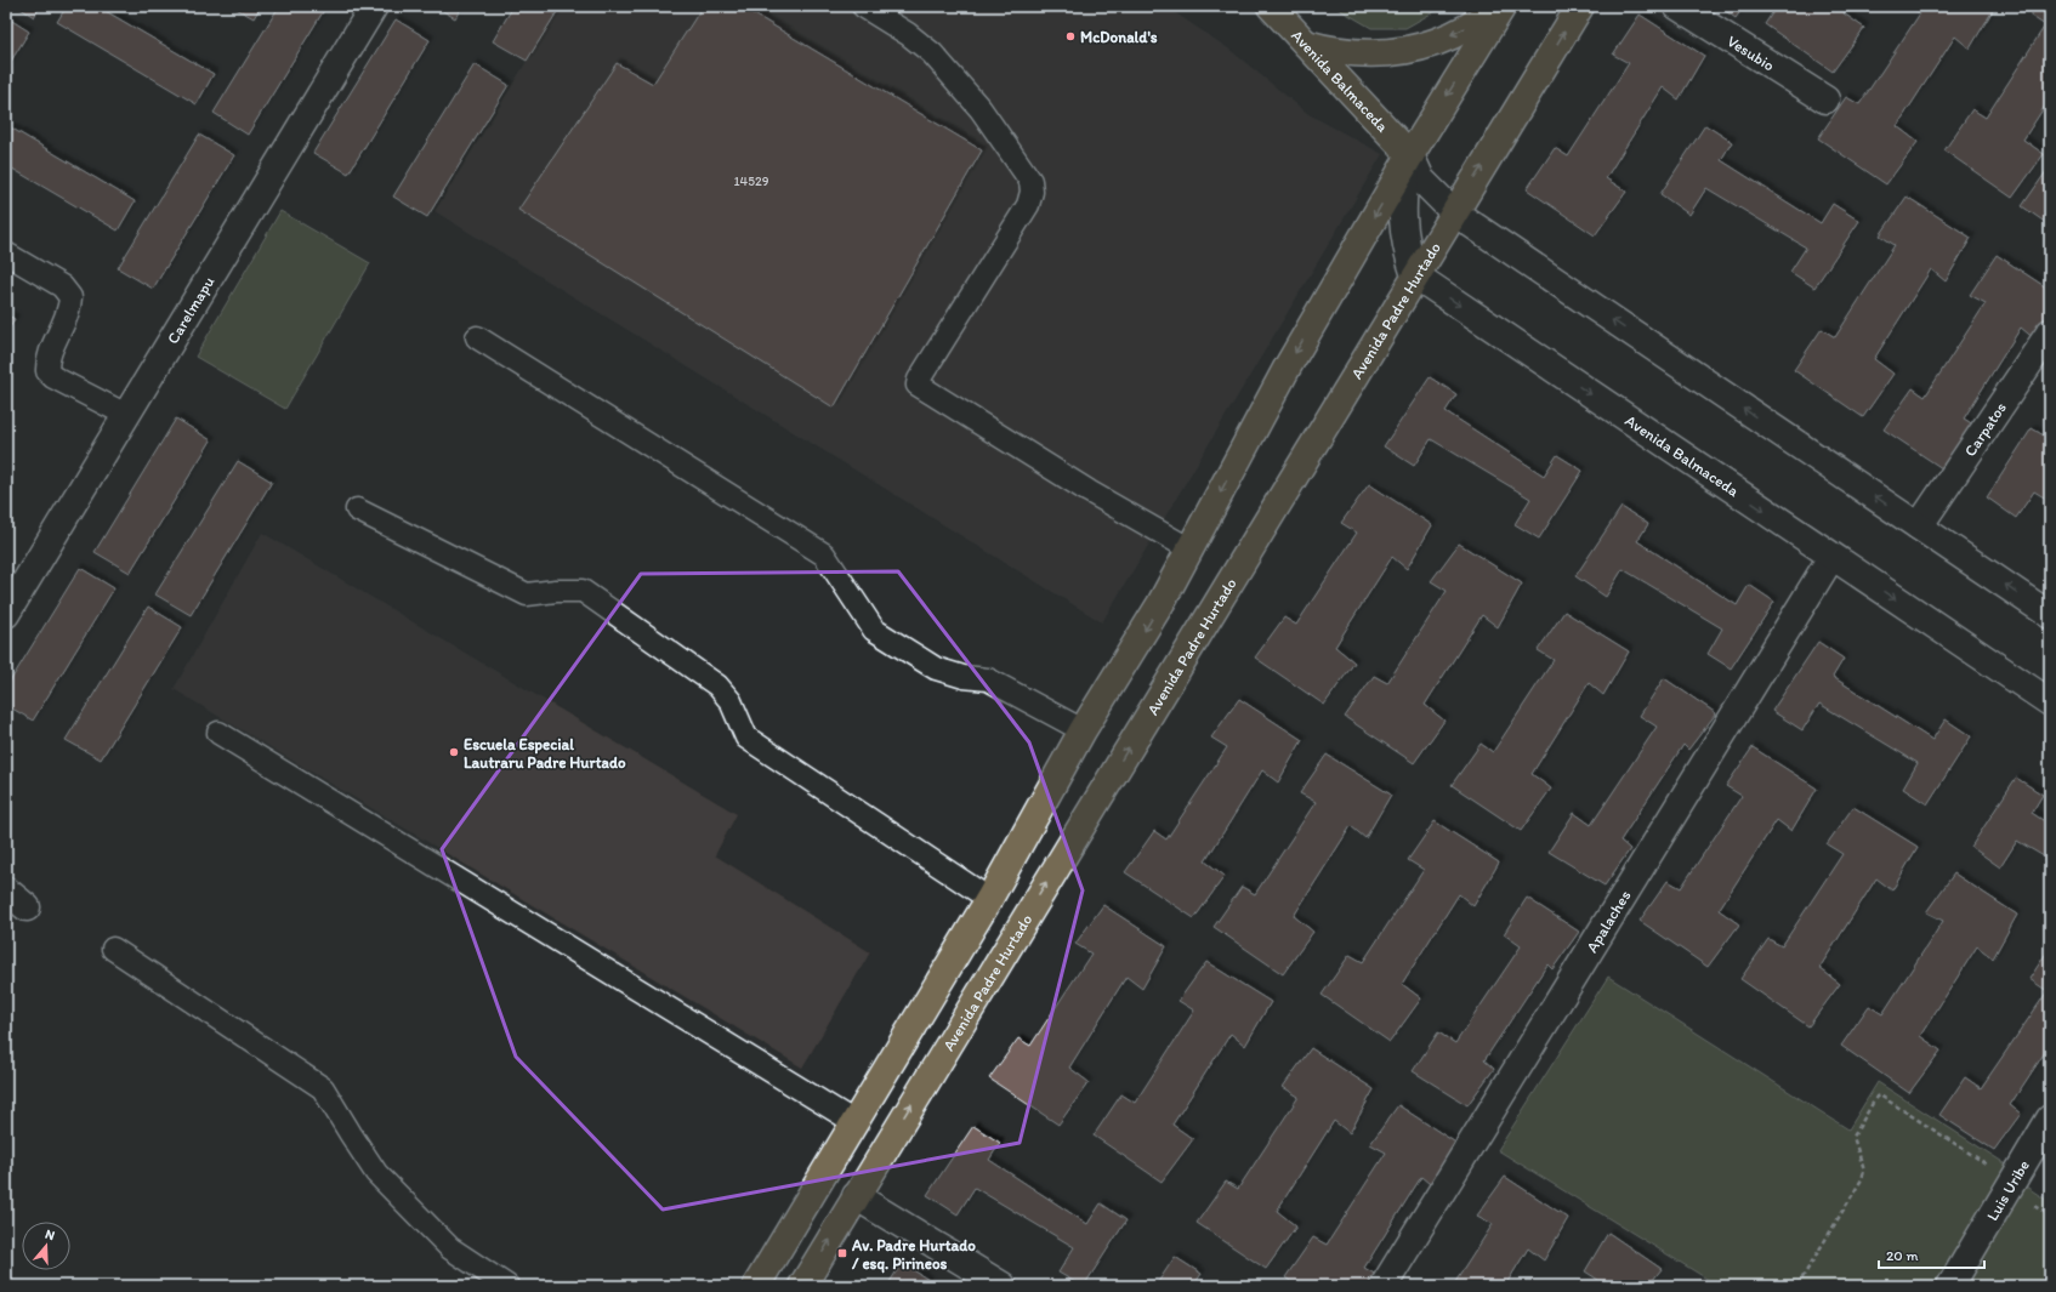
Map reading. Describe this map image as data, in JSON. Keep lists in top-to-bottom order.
{
  "streets": {
    "main road": ["Avenida Balmaceda", "Avenida Padre Hurtado"],
    "street": [
      "Vesubio",
      "Carelmapu",
      "Carpatos",
      "Apalaches",
      "Luis Uribe"
    ]
  },
  "crossings": [
    ["Avenida Balmaceda", "Avenida Padre Hurtado"],
    ["Avenida Balmaceda", "Carpatos"],
    ["Avenida Balmaceda", "Apalaches"]
  ],
  "places": {
    "other": ["McDonald's", "Escuela Especial Lautraru Padre Hurtado"],
    "transit": ["Av. Padre Hurtado / esq. Pirineos"]
  },
  "house_numbers": ["14529"],
  "scale_bar": "20 m",
  "north": "top"
}
